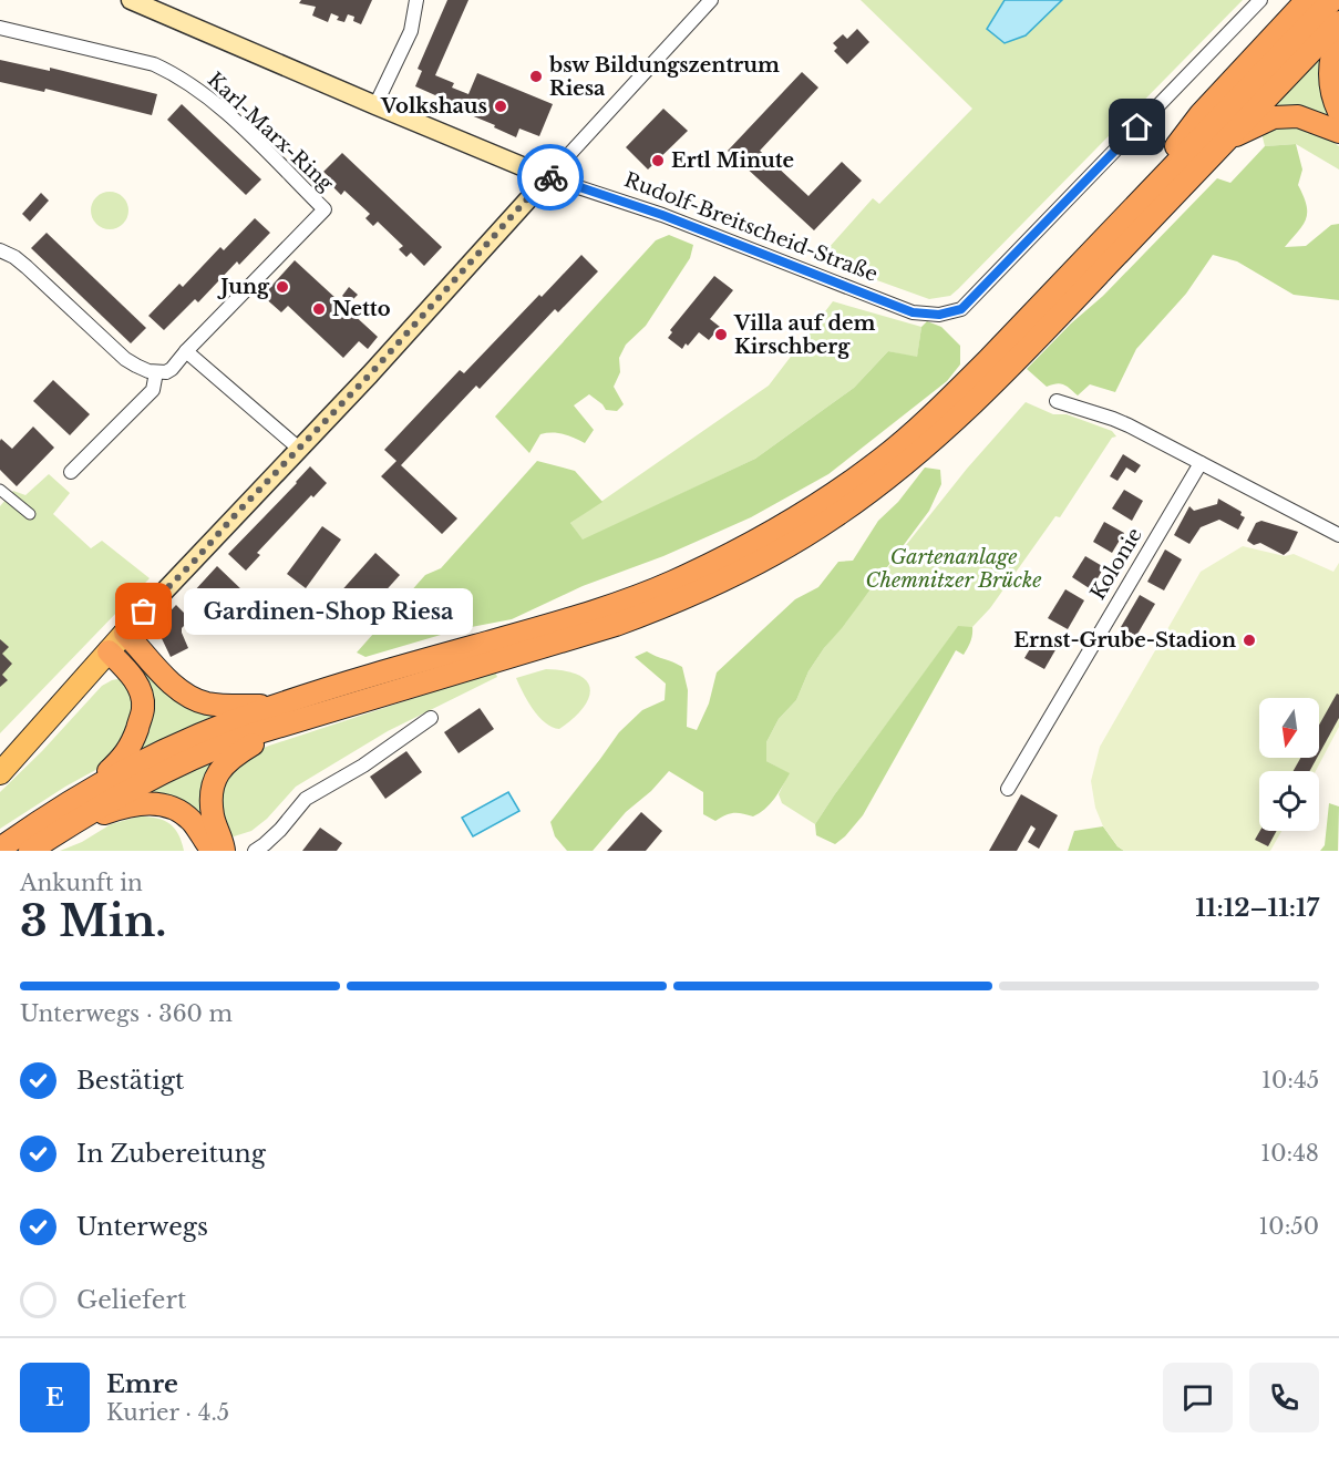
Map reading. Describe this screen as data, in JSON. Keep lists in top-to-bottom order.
{
  "streets": {
    "main road": ["Rudolf-Breitscheid-Straße"],
    "street": ["Karl-Marx-Ring", "Kolonie"]
  },
  "parks": ["Gartenanlage Chemnitzer Brücke"],
  "places": [
    "bsw Bildungszentrum Riesa",
    "Volkshaus",
    "Ertl Minute",
    "Jung",
    "Netto",
    "Villa auf dem Kirschberg",
    "Gardinen-Shop Riesa",
    "Ernst-Grube-Stadion"
  ],
  "north": "bottom",
  "page": {
    "bubble": "Gardinen-Shop Riesa",
    "heading": ["3 Min.", "Ankunft in", "11:12–11:17"],
    "panel": ["Emre", "Kurier · 4.5"],
    "bar": "Unterwegs · 360 m",
    "list": [
      ["Bestätigt", "10:45"],
      ["In Zubereitung", "10:48"],
      ["Unterwegs", "10:50"],
      "Geliefert"
    ],
    "round": "E"
  }
}
